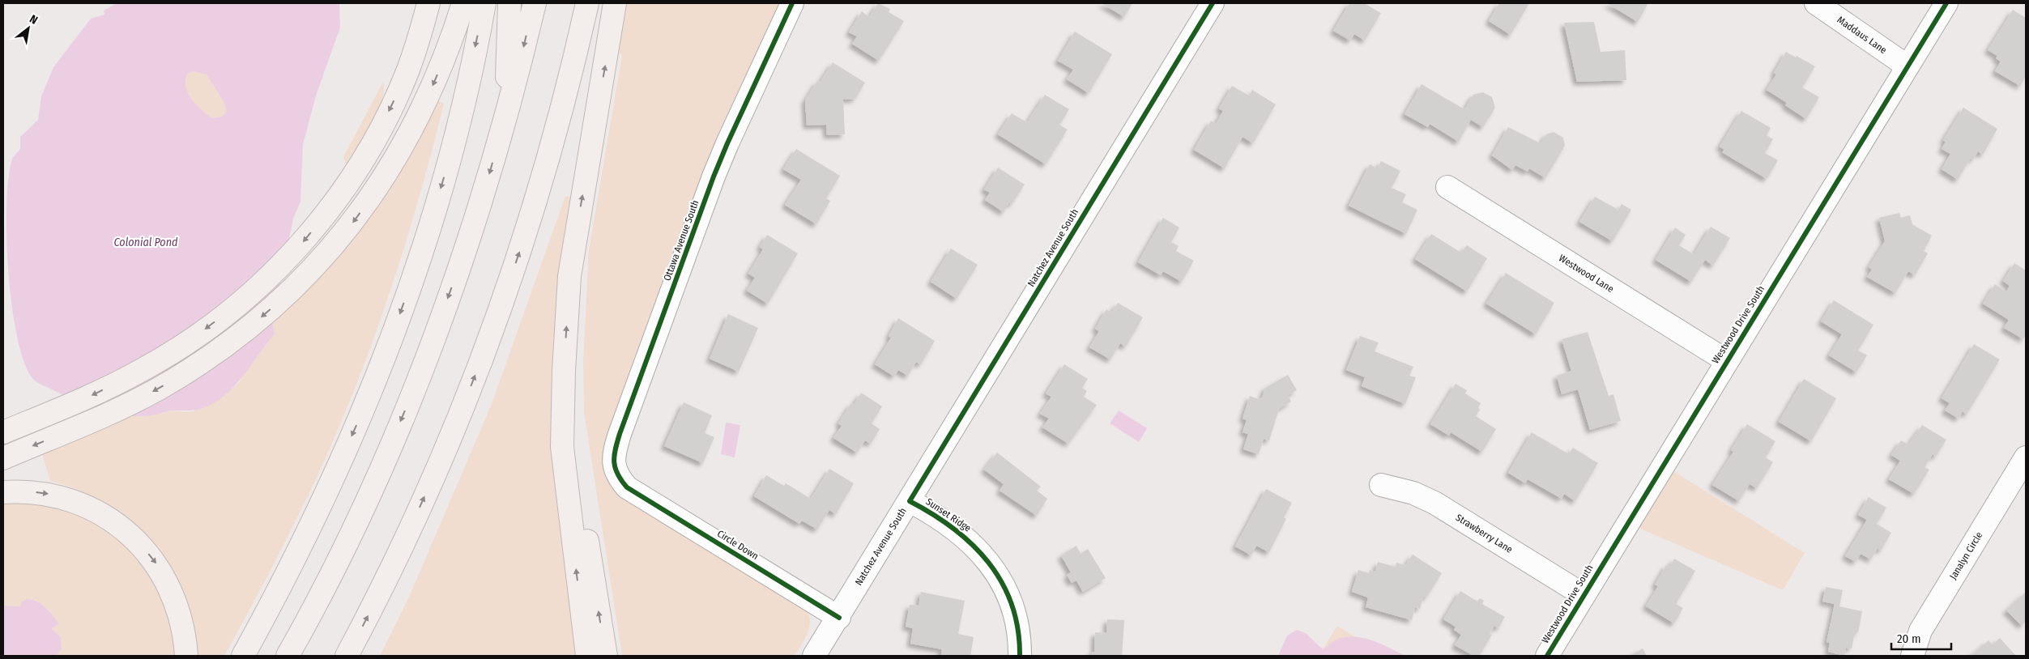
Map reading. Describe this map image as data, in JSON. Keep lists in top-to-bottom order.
{
  "streets": {
    "street": [
      "Maddaus Lane",
      "Ottawa Avenue South",
      "Natchez Avenue South",
      "Westwood Lane",
      "Westwood Drive South",
      "Sunset Ridge",
      "Strawberry Lane",
      "Circle Down",
      "Janalyn Circle"
    ]
  },
  "crossings": [
    ["Maddaus Lane", "Westwood Drive South"],
    ["Ottawa Avenue South", "Circle Down"],
    ["Natchez Avenue South", "Sunset Ridge"],
    ["Natchez Avenue South", "Circle Down"],
    ["Westwood Lane", "Westwood Drive South"],
    ["Westwood Drive South", "Strawberry Lane"]
  ],
  "water": ["Colonial Pond"],
  "scale_bar": "20 m",
  "north": "top right"
}
